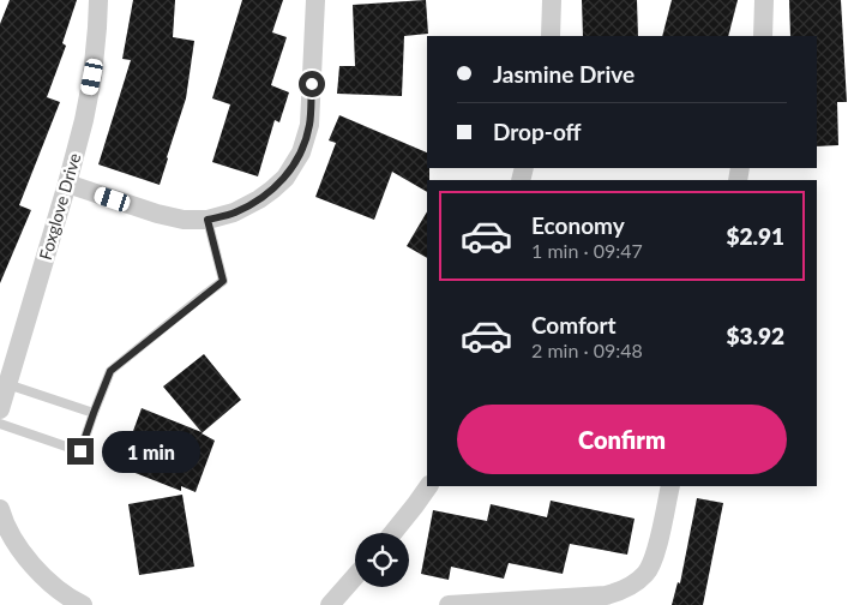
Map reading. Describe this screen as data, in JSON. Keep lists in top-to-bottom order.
{
  "streets": {
    "street": ["Foxglove Drive"]
  },
  "page": {
    "banner": ["Jasmine Drive", "Drop-off"],
    "list": [
      {
        "name": "Economy",
        "note": "1 min · 09:47",
        "value": "$2.91"
      },
      {
        "name": "Comfort",
        "note": "2 min · 09:48",
        "value": "$3.92"
      }
    ],
    "buttons": "Confirm",
    "bubble": "1 min"
  }
}
